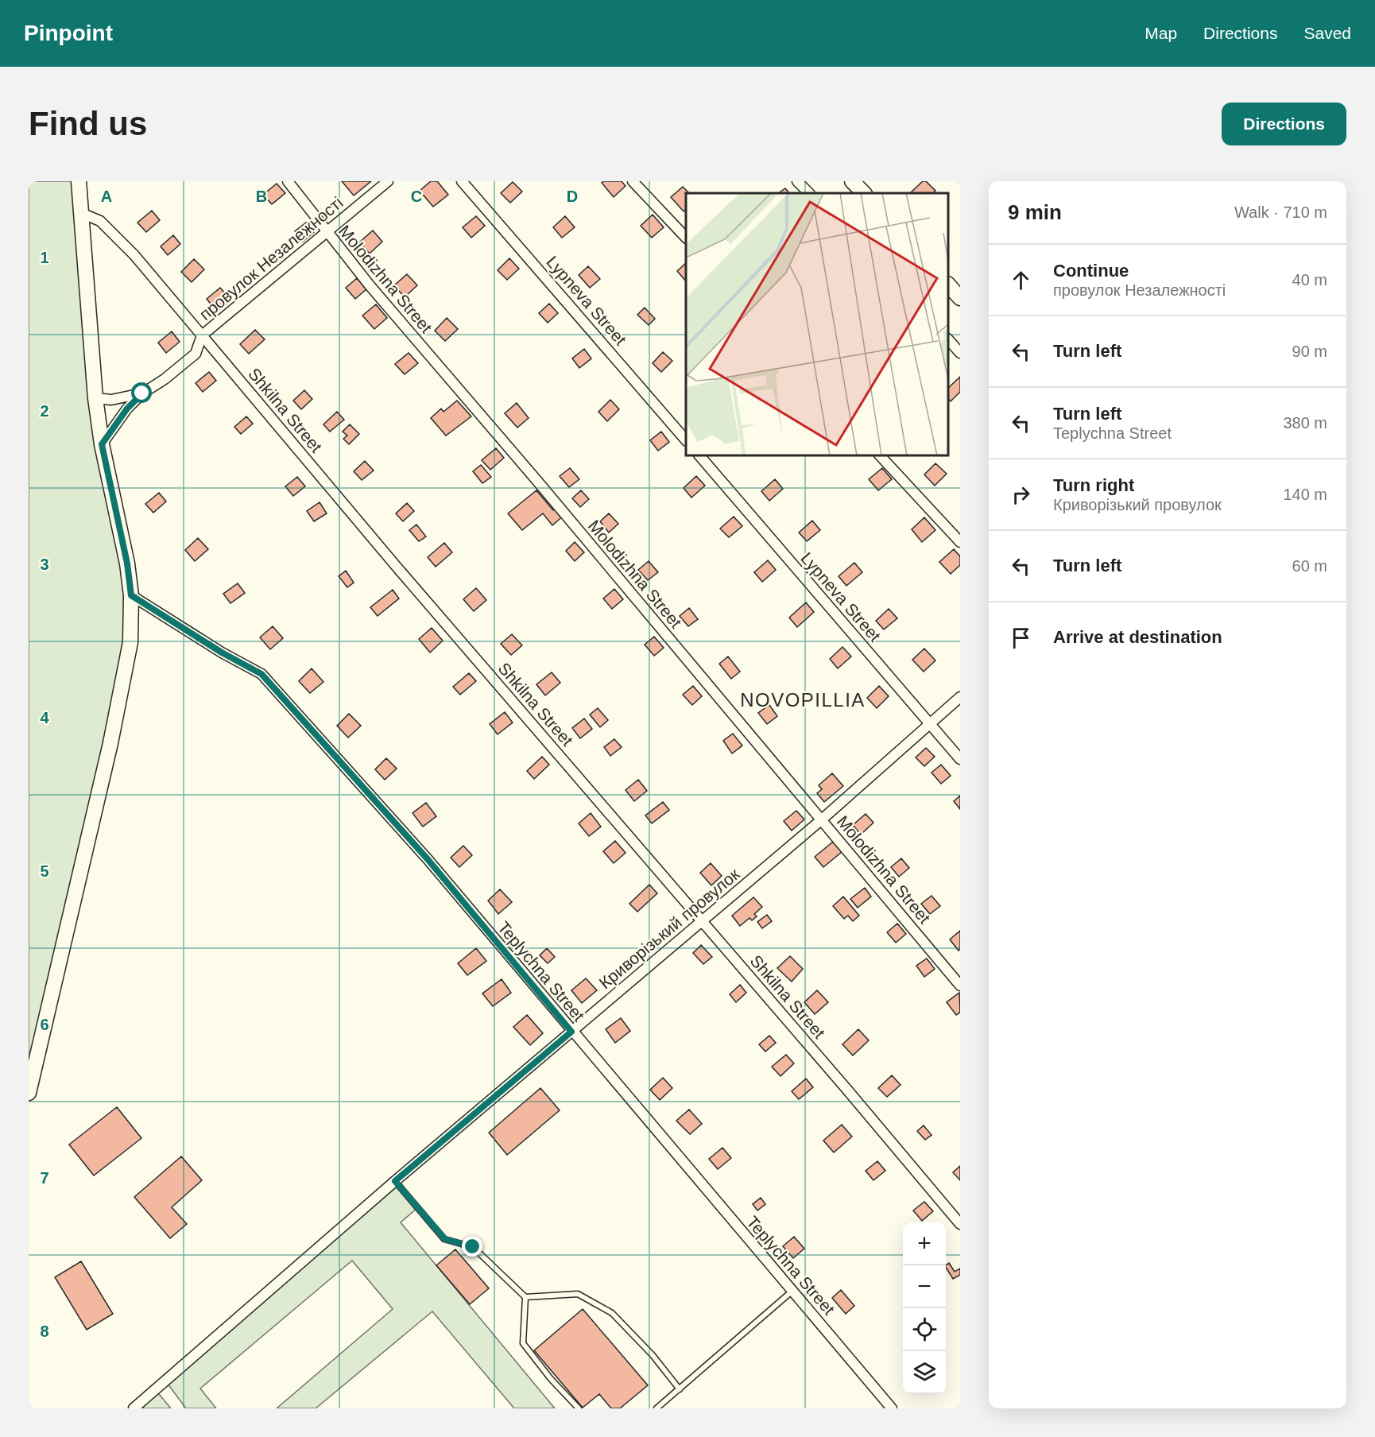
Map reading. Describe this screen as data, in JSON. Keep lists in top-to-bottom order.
{
  "streets": {
    "street": [
      "провулок Незалежності",
      "Molodizhna Street",
      "Lypneva Street",
      "Shkilna Street",
      "Криворізький провулок",
      "Teplychna Street"
    ]
  },
  "crossings": [
    ["провулок Незалежності", "Molodizhna Street"],
    ["провулок Незалежності", "Shkilna Street"],
    ["Molodizhna Street", "Криворізький провулок"],
    ["Lypneva Street", "Криворізький провулок"],
    ["Shkilna Street", "Криворізький провулок"],
    ["Криворізький провулок", "Teplychna Street"]
  ],
  "districts": ["NOVOPILLIA"],
  "page": {
    "header": "Pinpoint",
    "nav": ["Map", "Directions", "Saved"],
    "buttons": "Directions",
    "title": "Find us",
    "heading": ["9 min", "Walk · 710 m"],
    "list": [
      ["Continue", "провулок Незалежності", "40 m"],
      ["Turn left", "90 m"],
      ["Turn left", "Teplychna Street", "380 m"],
      ["Turn right", "Криворізький провулок", "140 m"],
      ["Turn left", "60 m"],
      "Arrive at destination"
    ],
    "map_buttons": ["+", "−"]
  },
  "grid": {
    "columns": [
      "A",
      "B",
      "C",
      "D"
    ],
    "rows": [
      "1",
      "2",
      "3",
      "4",
      "5",
      "6",
      "7",
      "8"
    ]
  }
}
